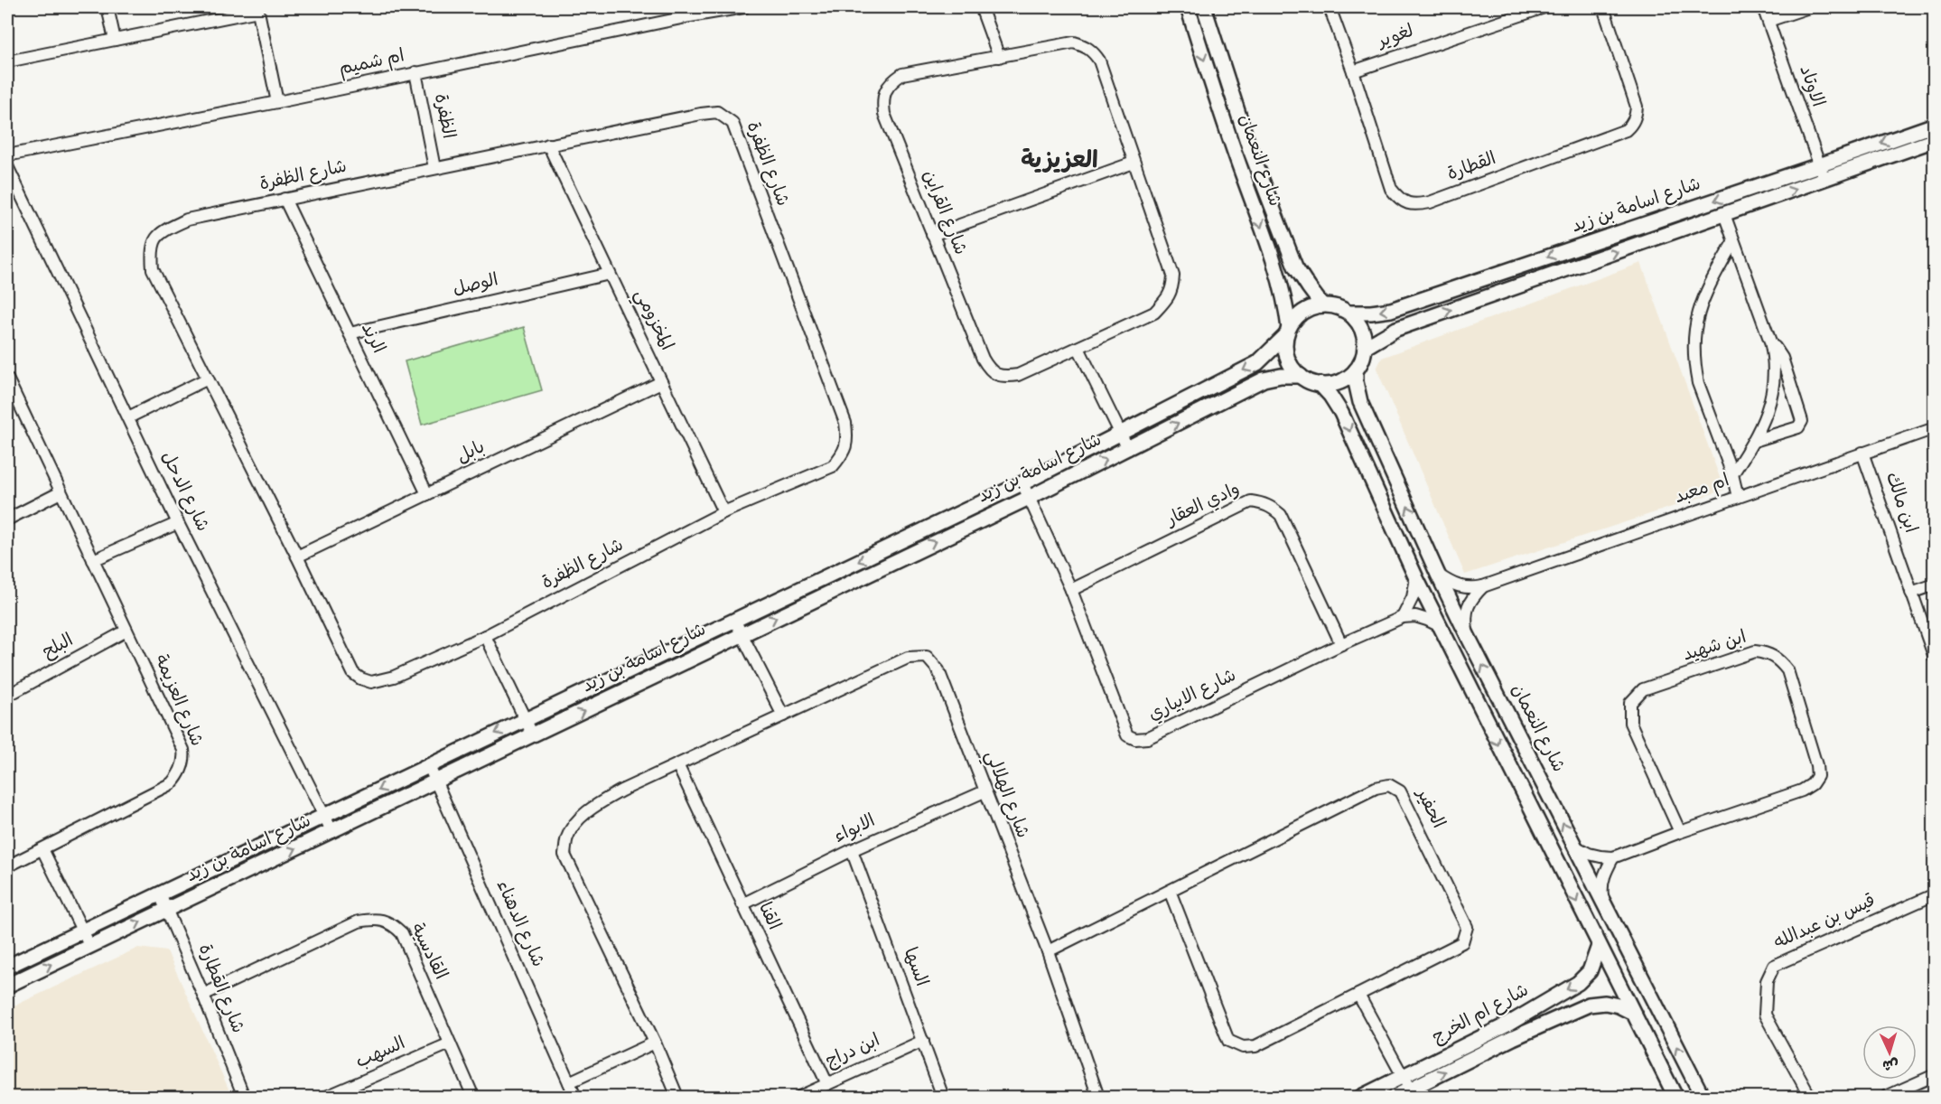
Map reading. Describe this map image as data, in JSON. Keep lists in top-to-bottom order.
{
  "streets": {
    "street": [
      "لغوير",
      "ام شميم",
      "الاوتاد",
      "الظفرة",
      "شارع النعمان",
      "شارع الظفرة",
      "القطارة",
      "شارع اسامة بن زيد",
      "شارع القراين",
      "الوصل",
      "المخزومي",
      "الرند",
      "بابل",
      "ام معبد",
      "شارع الدحل",
      "ابن مالك",
      "وادي العقار",
      "البلح",
      "ابن شهيد",
      "شارع الابياري",
      "شارع العزيمة",
      "شارع الهلالي",
      "الحفير",
      "الابواء",
      "القنا",
      "قيس بن عبدالله",
      "شارع الدهناء",
      "القادسية",
      "السها",
      "شارع القطارة",
      "شارع ام الخرج",
      "ابن دراج",
      "السهب"
    ]
  },
  "crossings": [
    ["لغوير", "القطارة"],
    ["ام شميم", "الظفرة"],
    ["الاوتاد", "شارع اسامة بن زيد"],
    ["الظفرة", "شارع الظفرة"],
    ["شارع النعمان", "شارع اسامة بن زيد"],
    ["شارع النعمان", "ام معبد"],
    ["شارع الظفرة", "المخزومي"],
    ["شارع الظفرة", "الرند"],
    ["شارع الظفرة", "بابل"],
    ["شارع اسامة بن زيد", "شارع الدحل"],
    ["شارع اسامة بن زيد", "شارع الابياري"],
    ["شارع اسامة بن زيد", "شارع الدهناء"],
    ["شارع اسامة بن زيد", "شارع القطارة"],
    ["الوصل", "المخزومي"],
    ["الوصل", "الرند"],
    ["المخزومي", "بابل"],
    ["الرند", "بابل"],
    ["ام معبد", "ابن مالك"],
    ["وادي العقار", "شارع الابياري"],
    ["البلح", "شارع العزيمة"],
    ["شارع الهلالي", "الحفير"],
    ["شارع الهلالي", "الابواء"],
    ["شارع الهلالي", "القنا"],
    ["الابواء", "القنا"],
    ["الابواء", "السها"],
    ["القنا", "ابن دراج"],
    ["القادسية", "شارع القطارة"],
    ["القادسية", "السهب"],
    ["السها", "ابن دراج"]
  ],
  "districts": ["العزيزية"],
  "north": "bottom"
}
